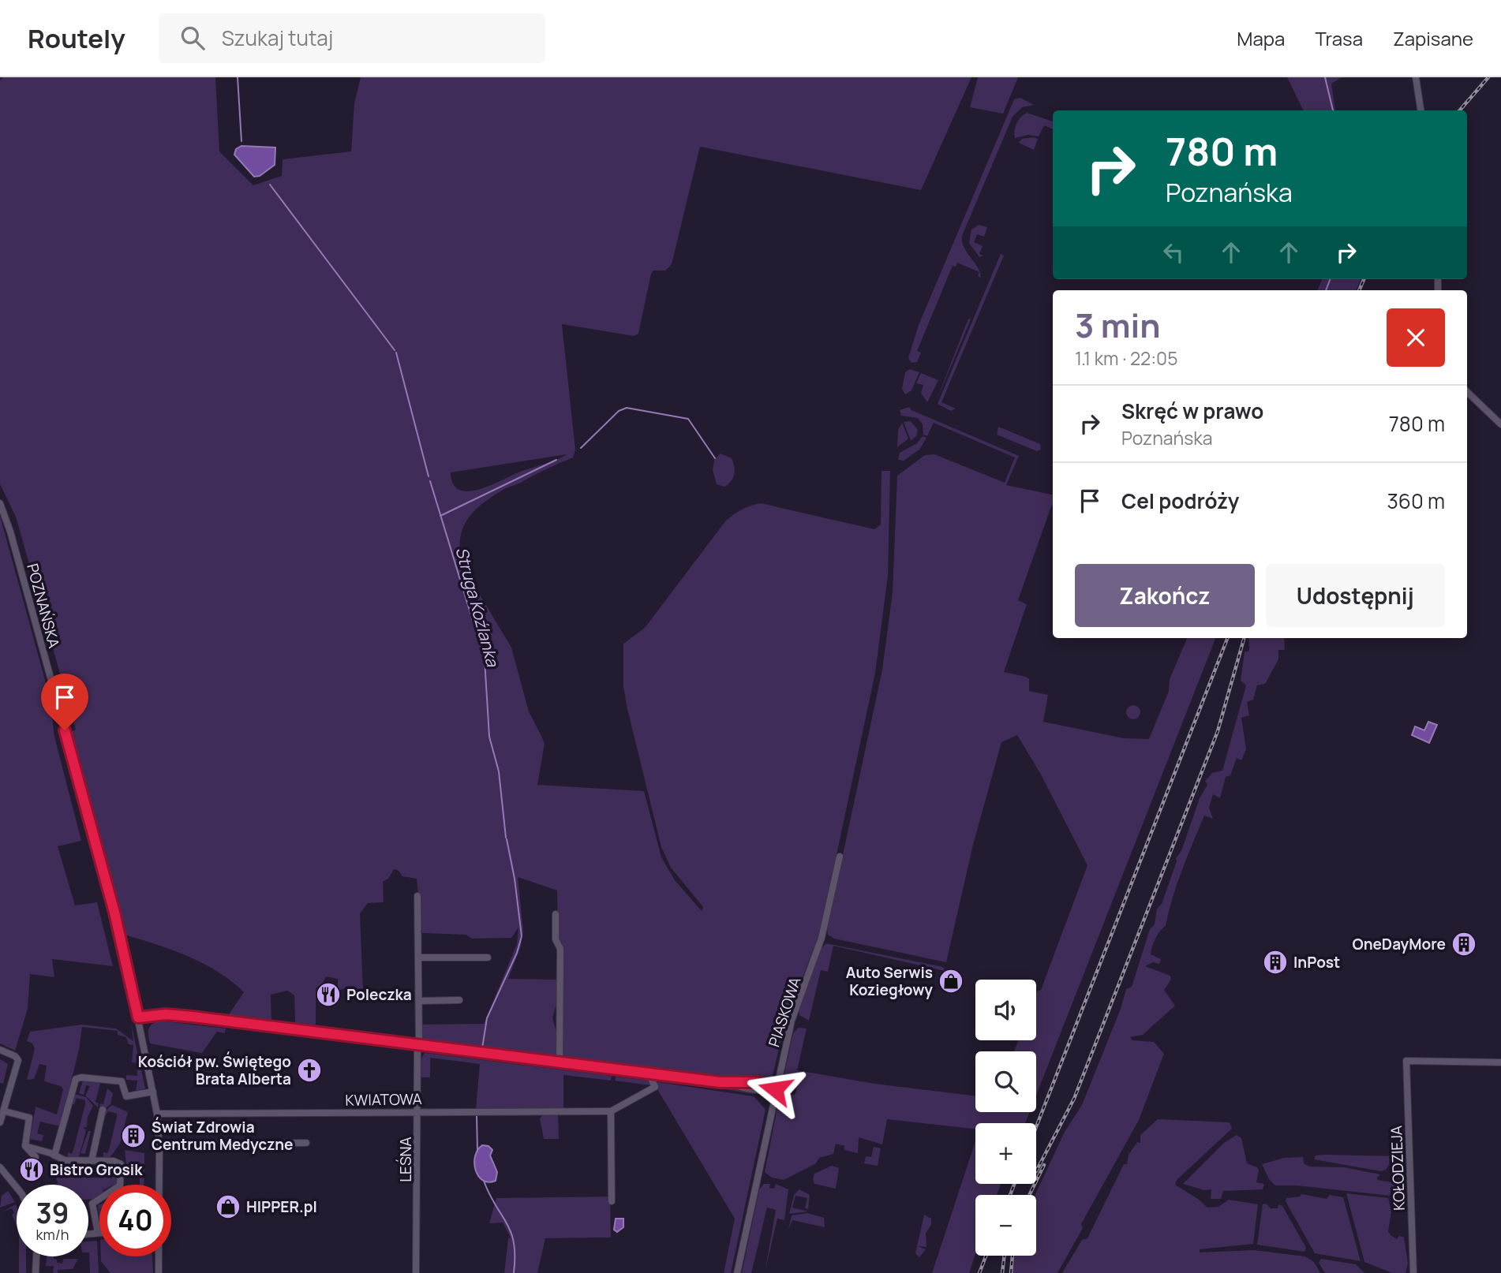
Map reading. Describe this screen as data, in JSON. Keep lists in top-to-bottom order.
{
  "streets": {
    "street": [
      "POZNAŃSKA",
      "PIASKOWA",
      "KWIATOWA",
      "LEŚNA",
      "KOŁODZIEJA"
    ]
  },
  "crossings": [
    ["POZNAŃSKA", "KWIATOWA"],
    ["KWIATOWA", "LEŚNA"]
  ],
  "water": ["Struga Koźlanka"],
  "places": {
    "building": ["OneDayMore", "InPost", "Świat Zdrowia Centrum Medyczne"],
    "shop": ["Auto Serwis Koziegłowy", "HIPPER.pl"],
    "restaurant": ["Poleczka", "Bistro Grosik"],
    "church": ["Kościół pw. Świętego Brata Alberta"]
  },
  "page": {
    "header": "Routely",
    "search": "Szukaj tutaj",
    "nav": ["Mapa", "Trasa", "Zapisane"],
    "turn": ["780 m", "Poznańska"],
    "heading": ["3 min", "1.1 km · 22:05"],
    "list": [
      {
        "name": "Skręć w prawo",
        "note": "Poznańska",
        "value": "780 m"
      },
      {
        "name": "Cel podróży",
        "value": "360 m"
      }
    ],
    "buttons": ["Zakończ", "Udostępnij"],
    "map_buttons": ["+", "−"],
    "speed": "39 km/h",
    "limit": "40"
  }
}
